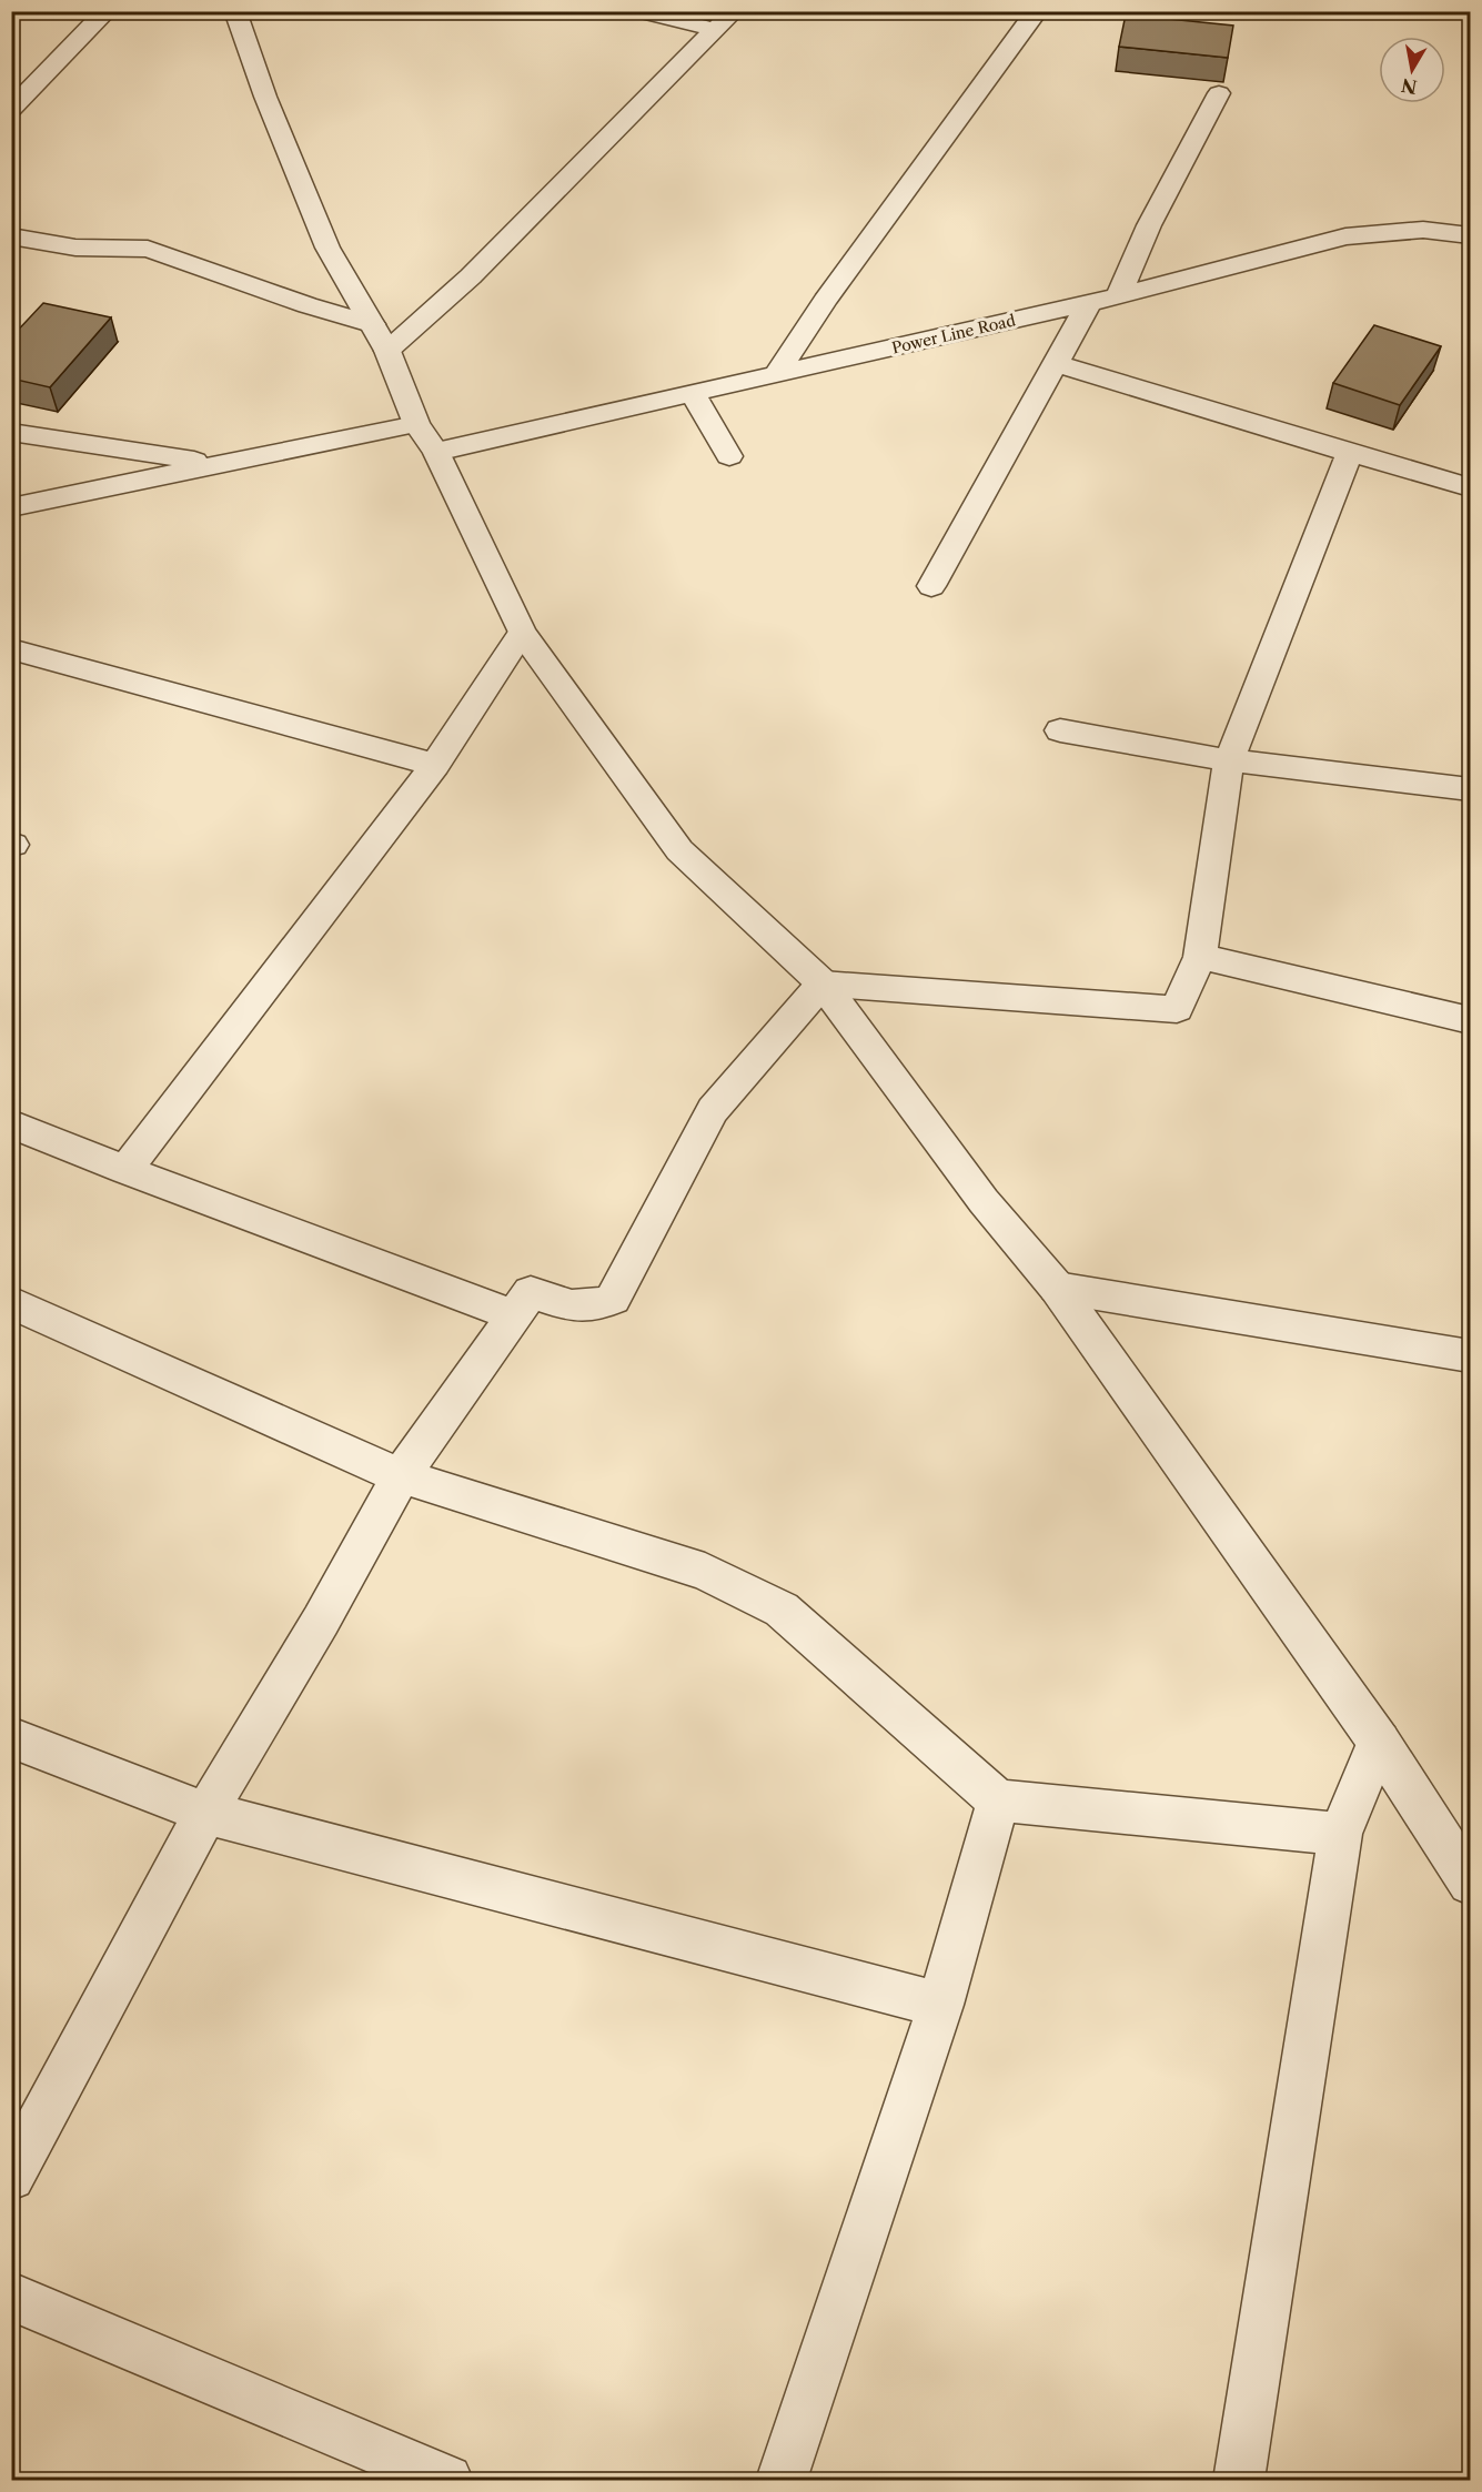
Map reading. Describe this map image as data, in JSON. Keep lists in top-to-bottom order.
{
  "streets": {
    "street": ["Power Line Road"]
  },
  "north": "bottom"
}
